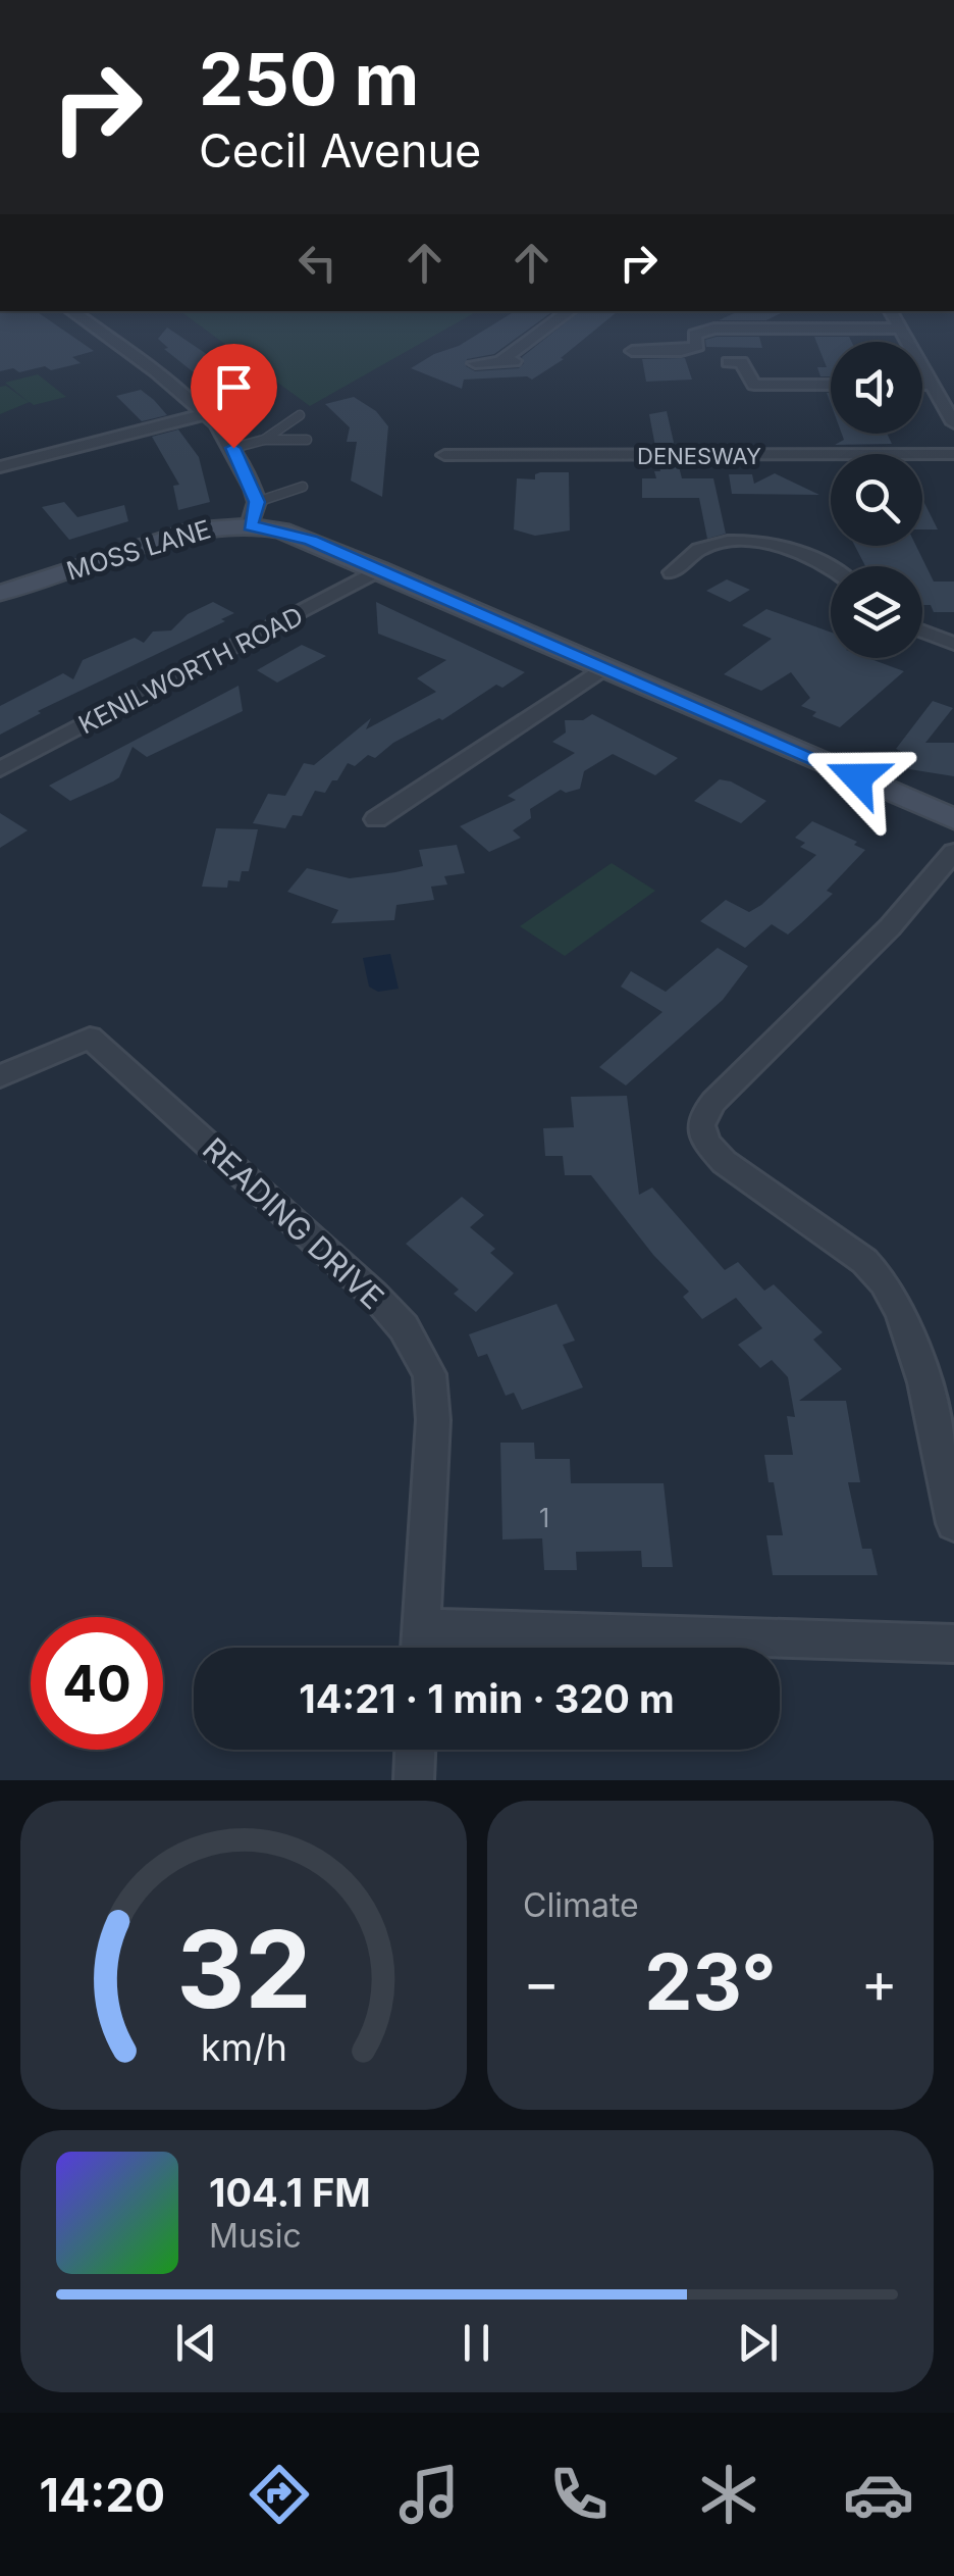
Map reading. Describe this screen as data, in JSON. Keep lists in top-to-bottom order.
{
  "streets": {
    "street": [
      "DENESWAY",
      "MOSS LANE",
      "KENILWORTH ROAD",
      "READING DRIVE"
    ]
  },
  "crossings": [
    ["MOSS LANE", "KENILWORTH ROAD"]
  ],
  "house_numbers": ["1"],
  "page": {
    "turn": ["250 m", "Cecil Avenue"],
    "limit": "40",
    "trip": "14:21 · 1 min · 320 m",
    "tile": "Climate",
    "heat": ["−", "23°", "+"],
    "song": ["104.1 FM", "Music"],
    "tabs": "14:20",
    "gauge": ["32", "km/h"]
  }
}
